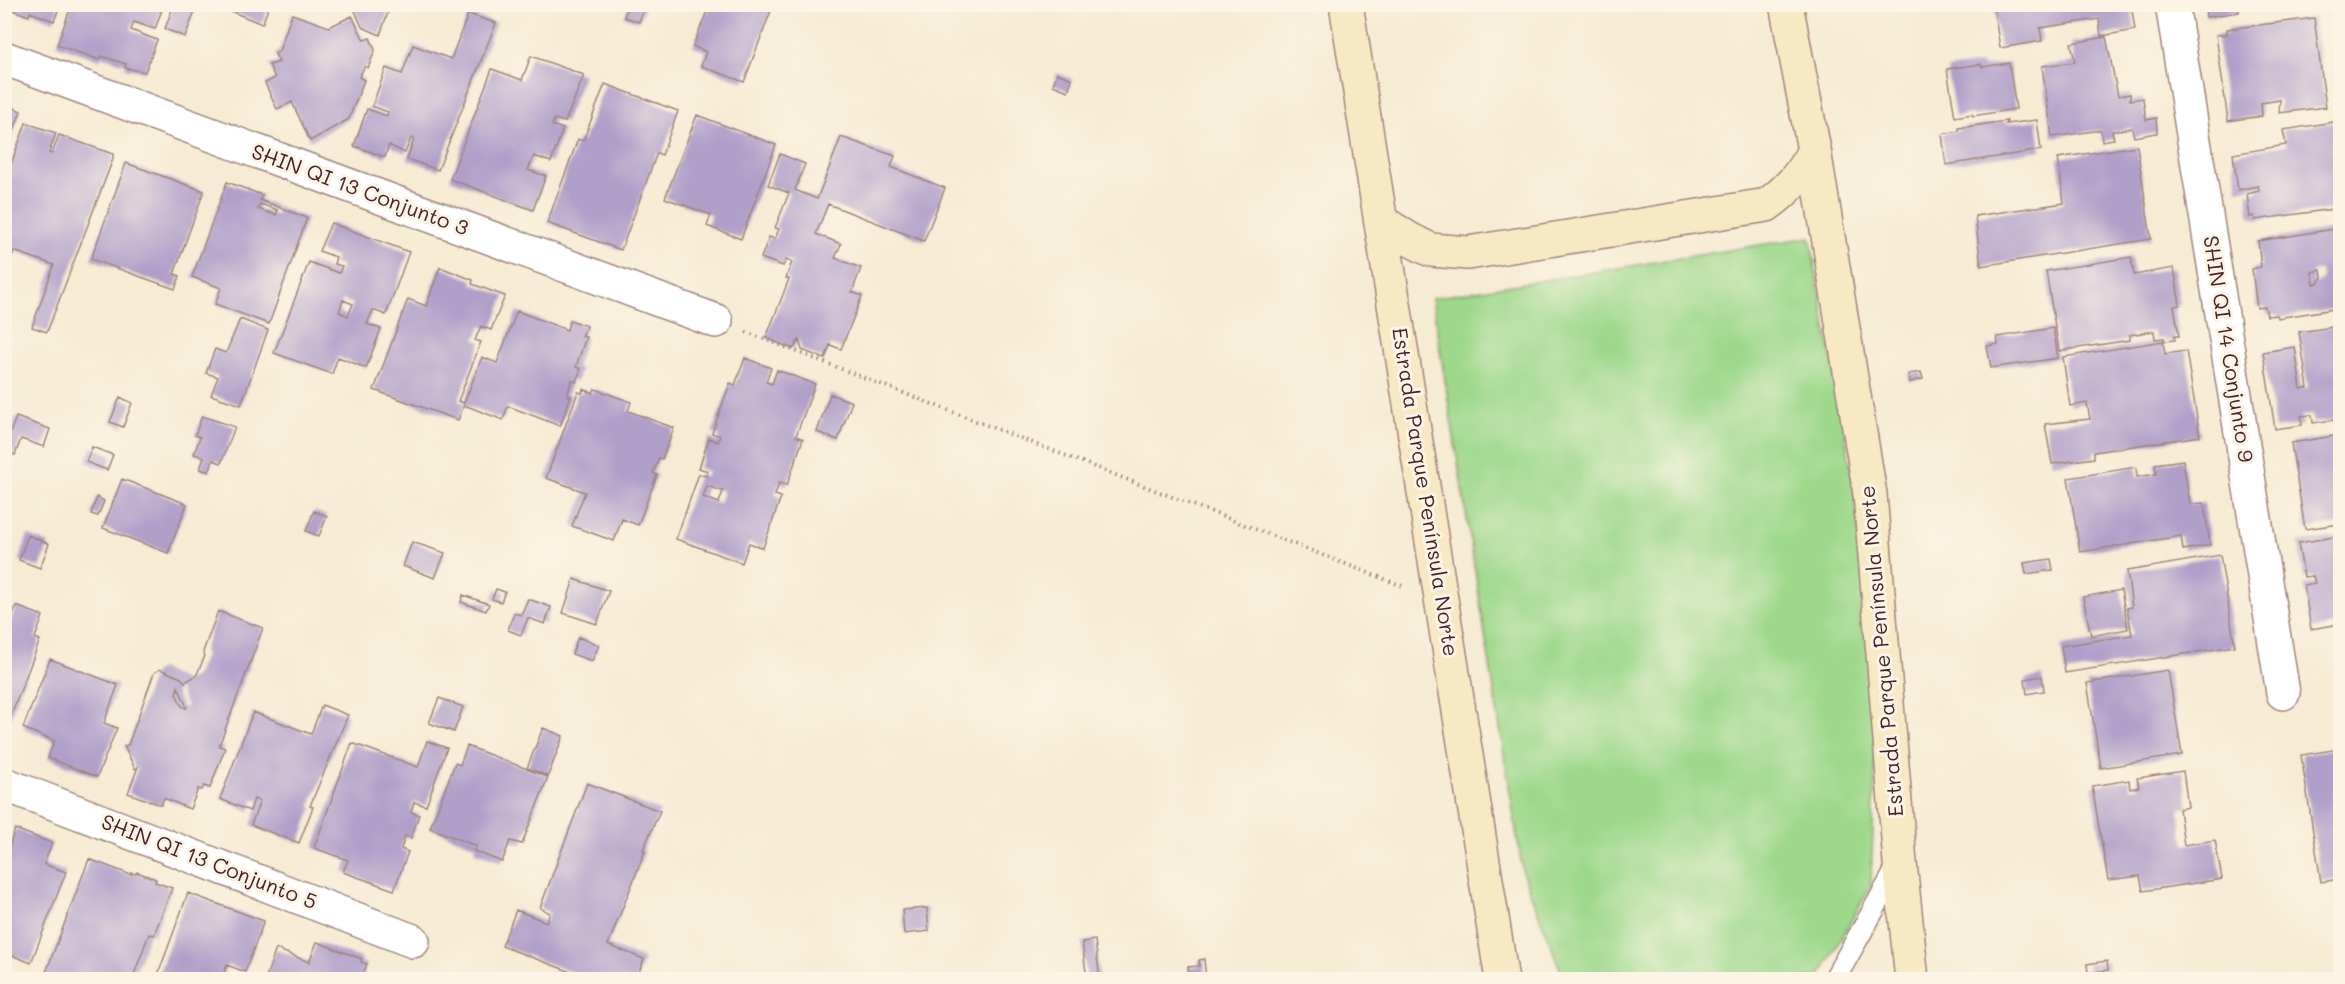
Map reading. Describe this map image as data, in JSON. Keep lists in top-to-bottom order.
{
  "streets": {
    "main road": ["Estrada Parque Península Norte"],
    "street": ["SHIN QI 13 Conjunto 3", "SHIN QI 14 Conjunto 9", "SHIN QI 13 Conjunto 5"]
  }
}
